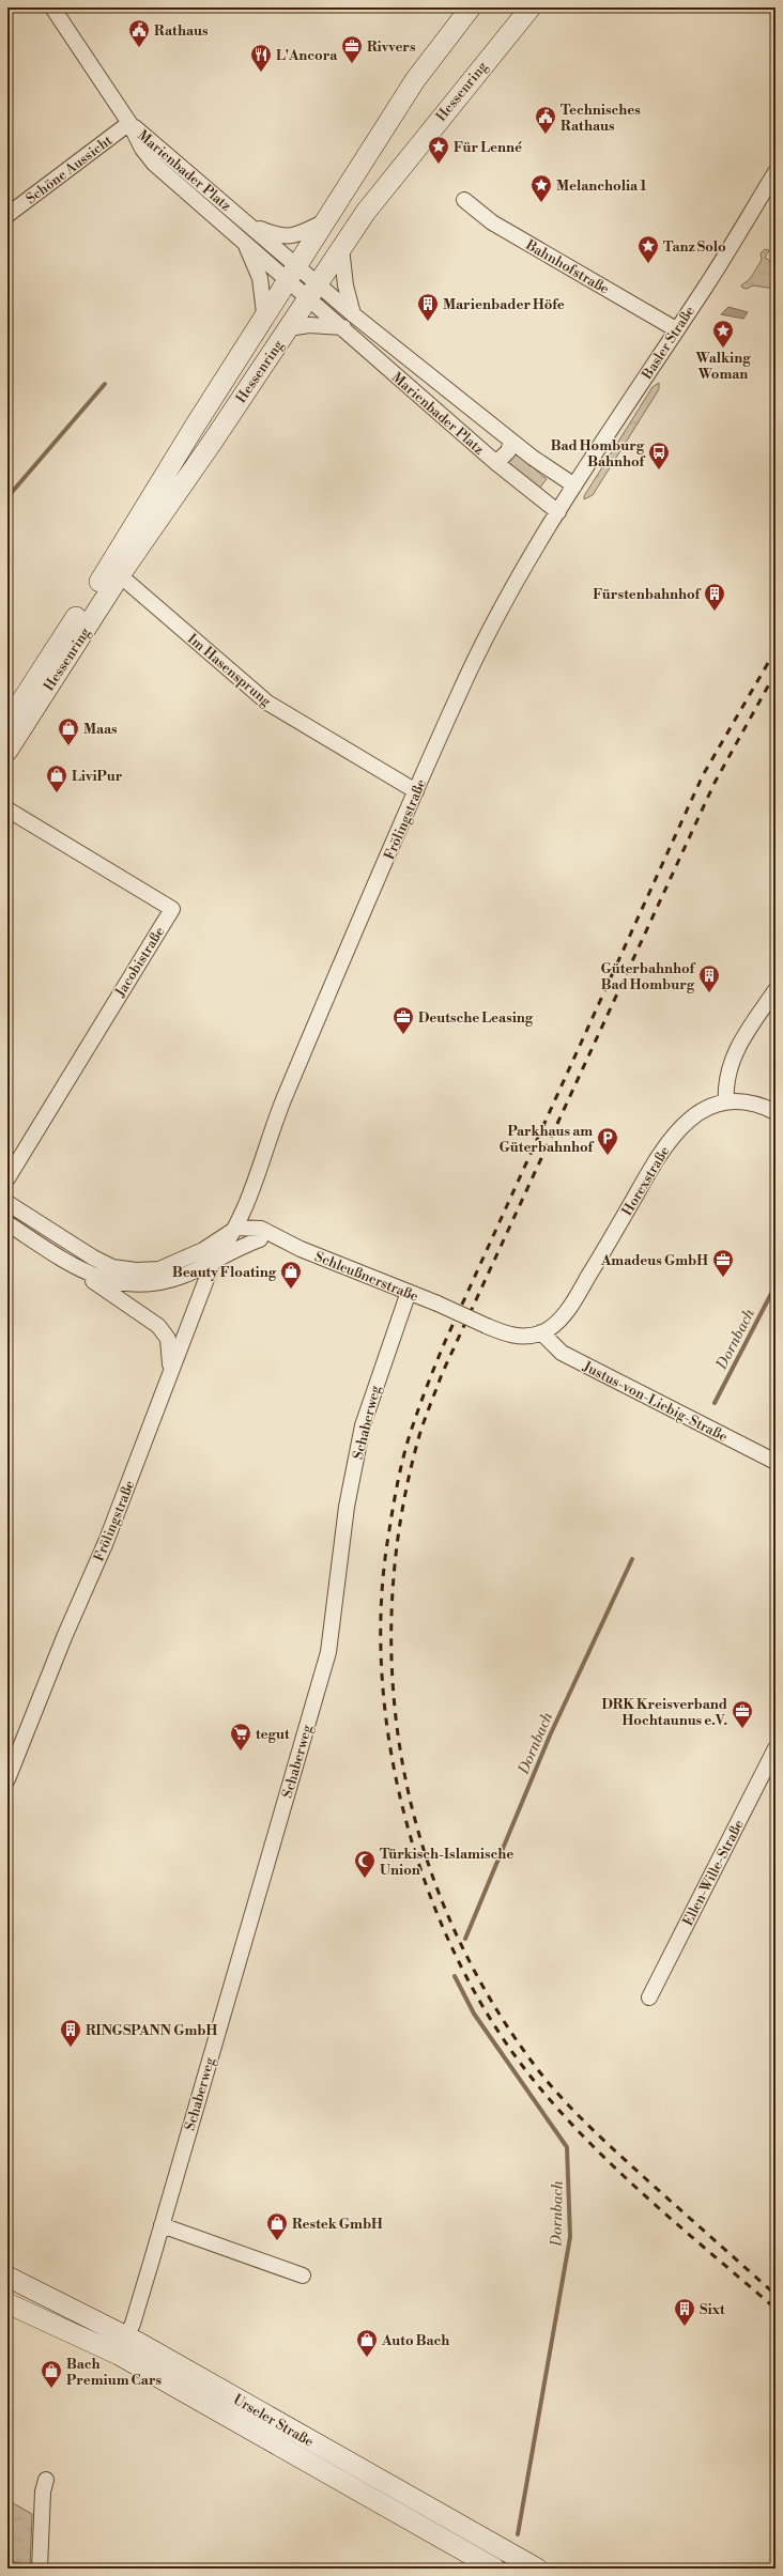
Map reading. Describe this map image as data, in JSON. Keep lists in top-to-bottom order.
{
  "streets": {
    "street": [
      "Hessenring",
      "Schöne Aussicht",
      "Marienbader Platz",
      "Bahnhofstraße",
      "Basler Straße",
      "Im Hasensprung",
      "Frölingstraße",
      "Jacobistraße",
      "Horexstraße",
      "Schleußnerstraße",
      "Justus-von-Liebig-Straße",
      "Schaberweg",
      "Ellen-Wille-Straße",
      "Urseler Straße"
    ]
  },
  "crossings": [
    ["Hessenring", "Marienbader Platz"],
    ["Hessenring", "Im Hasensprung"],
    ["Schöne Aussicht", "Marienbader Platz"],
    ["Marienbader Platz", "Basler Straße"],
    ["Marienbader Platz", "Frölingstraße"],
    ["Bahnhofstraße", "Basler Straße"],
    ["Basler Straße", "Frölingstraße"],
    ["Im Hasensprung", "Frölingstraße"],
    ["Horexstraße", "Schleußnerstraße"],
    ["Horexstraße", "Justus-von-Liebig-Straße"],
    ["Schleußnerstraße", "Schaberweg"],
    ["Schaberweg", "Urseler Straße"]
  ],
  "water": ["Dornbach"],
  "places": {
    "public building": ["Rathaus", "Technisches Rathaus"],
    "office": [
      "Rivvers",
      "Deutsche Leasing",
      "Amadeus GmbH",
      "DRK Kreisverband Hochtaunus e.V."
    ],
    "restaurant": ["L'Ancora"],
    "place": [
      "Für Lenné",
      "Melancholia 1",
      "Tanz Solo",
      "Walking Woman"
    ],
    "building": [
      "Marienbader Höfe",
      "Fürstenbahnhof",
      "Güterbahnhof Bad Homburg",
      "RINGSPANN GmbH",
      "Sixt"
    ],
    "bus stop": ["Bad Homburg Bahnhof"],
    "shop": [
      "Maas",
      "LiviPur",
      "Beauty Floating",
      "Restek GmbH",
      "Auto Bach",
      "Bach Premium Cars"
    ],
    "parking": ["Parkhaus am Güterbahnhof"],
    "supermarket": ["tegut"],
    "mosque": ["Türkisch-Islamische Union"]
  }
}
